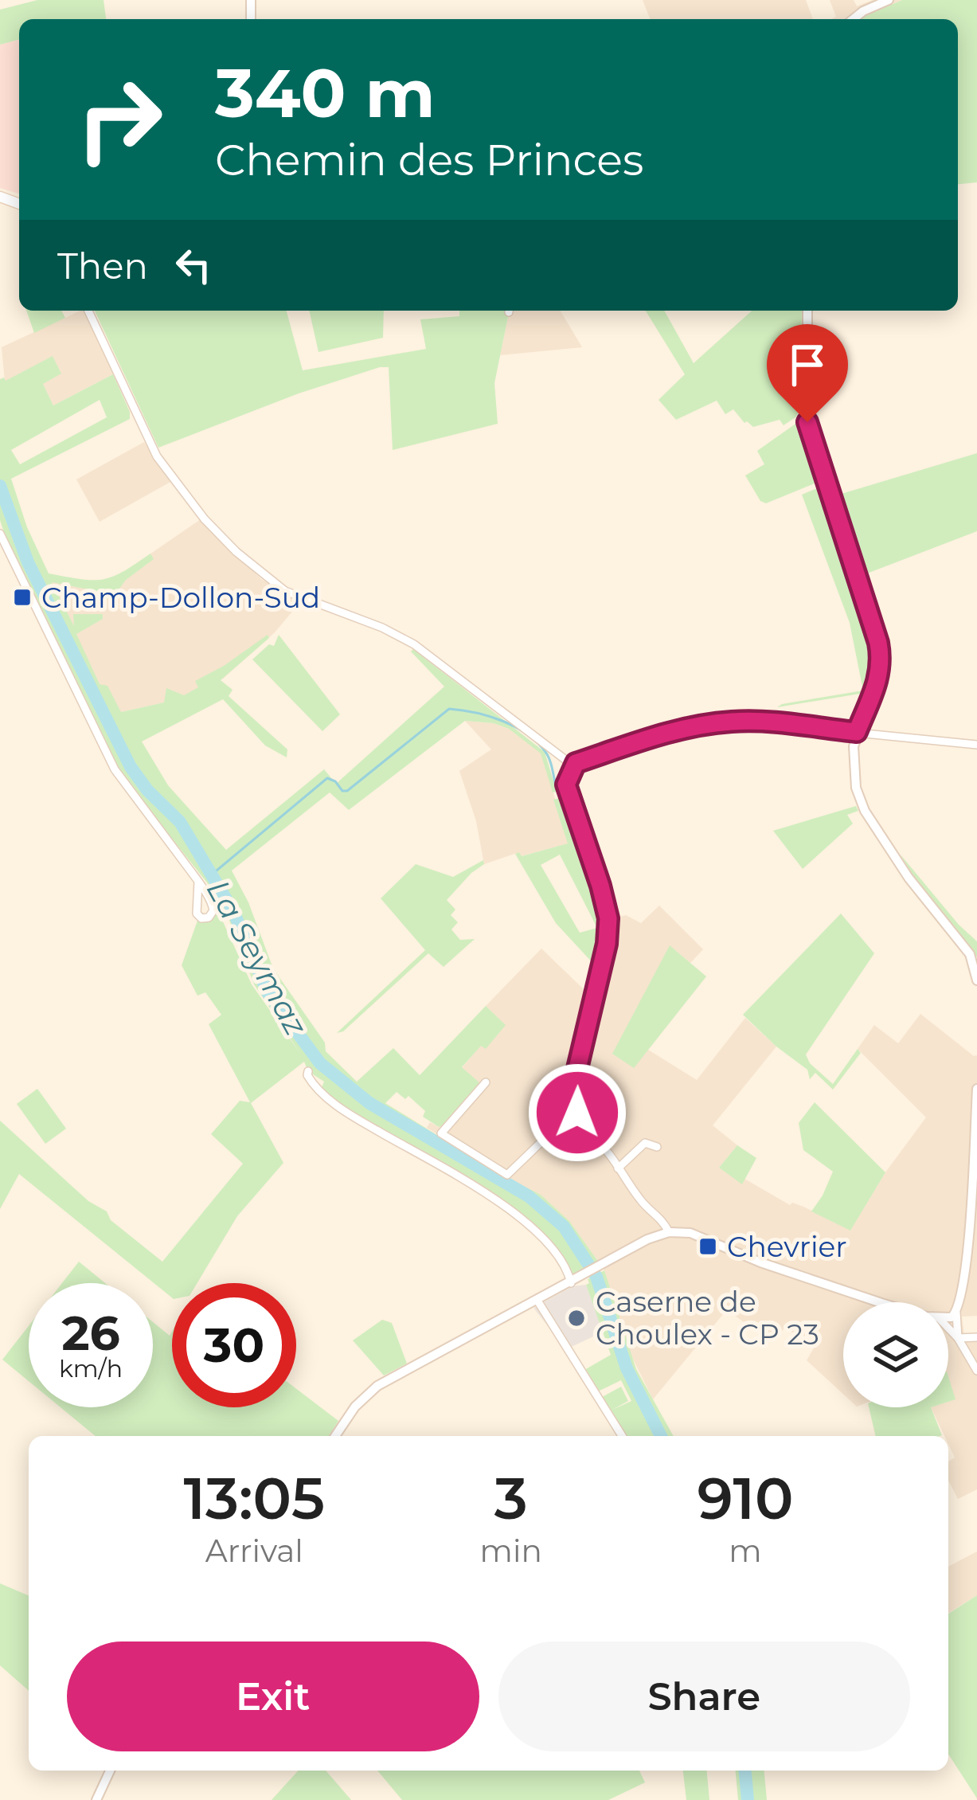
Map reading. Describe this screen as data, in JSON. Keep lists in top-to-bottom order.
{
  "water": ["La Seymaz"],
  "places": {
    "transit": ["Champ-Dollon-Sud", "Chevrier"],
    "other": ["Caserne de Choulex - CP 23"]
  },
  "page": {
    "turn": ["340 m", "Chemin des Princes"],
    "then": "Then",
    "speed": "26 km/h",
    "limit": "30",
    "eta": [
      "13:05",
      "Arrival",
      "3",
      "min",
      "910",
      "m"
    ],
    "buttons": ["Exit", "Share"]
  }
}
